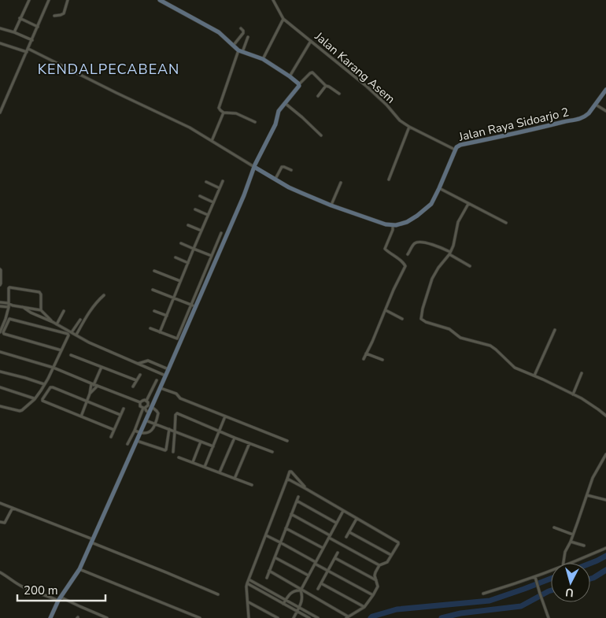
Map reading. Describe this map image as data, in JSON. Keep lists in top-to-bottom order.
{
  "streets": {
    "street": ["Jalan Karang Asem", "Jalan Raya Sidoarjo 2"]
  },
  "crossings": [
    ["Jalan Karang Asem", "Jalan Raya Sidoarjo 2"]
  ],
  "districts": ["KENDALPECABEAN"],
  "scale_bar": "200 m",
  "north": "bottom"
}
